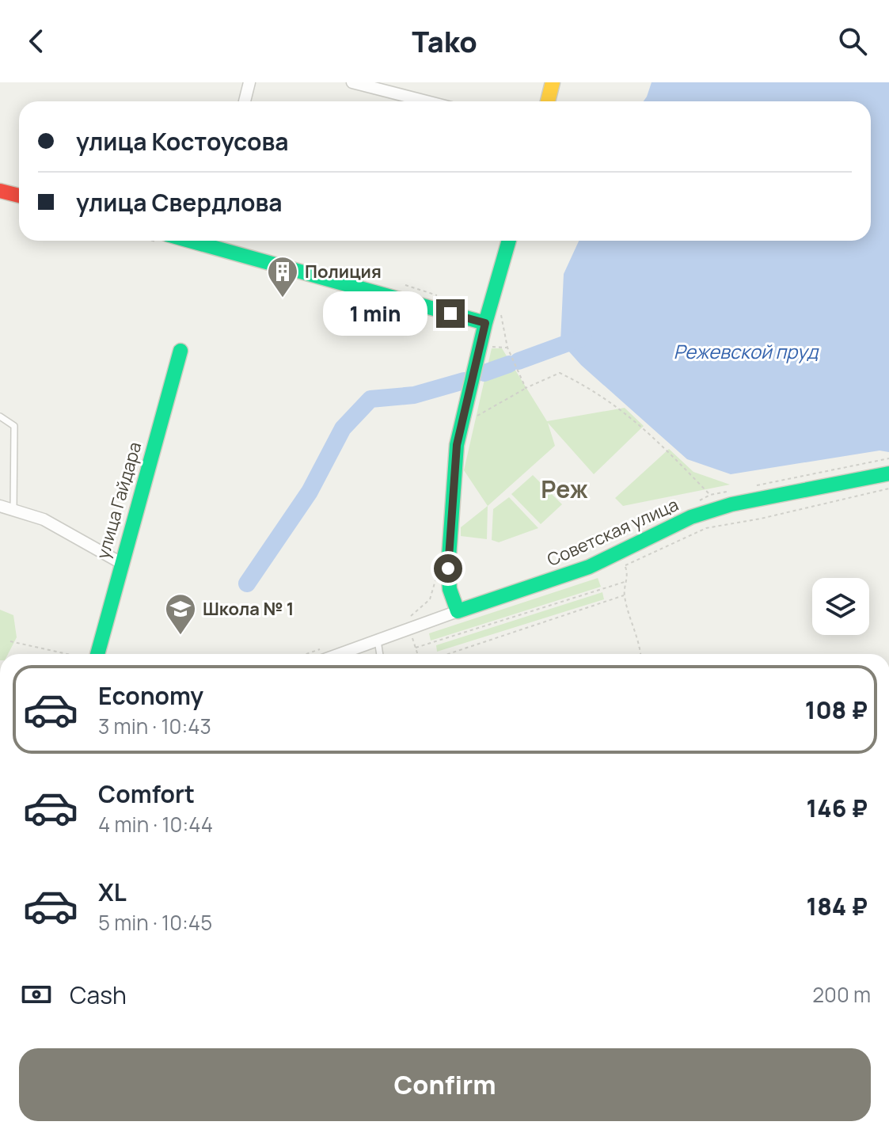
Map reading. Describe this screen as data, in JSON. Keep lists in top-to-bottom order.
{
  "streets": {
    "main road": ["улица Гайдара", "Советская улица"]
  },
  "districts": ["Реж"],
  "water": ["Режевской пруд"],
  "places": {
    "building": ["Полиция"],
    "school or university": ["Школа № 1"]
  },
  "page": {
    "header": "Tako",
    "banner": ["улица Костоусова", "улица Свердлова"],
    "bubble": "1 min",
    "list": [
      {
        "name": "Economy",
        "note": "3 min · 10:43",
        "value": "108 ₽"
      },
      {
        "name": "Comfort",
        "note": "4 min · 10:44",
        "value": "146 ₽"
      },
      {
        "name": "XL",
        "note": "5 min · 10:45",
        "value": "184 ₽"
      }
    ],
    "pay": ["Cash", "200 m"],
    "buttons": "Confirm"
  }
}
